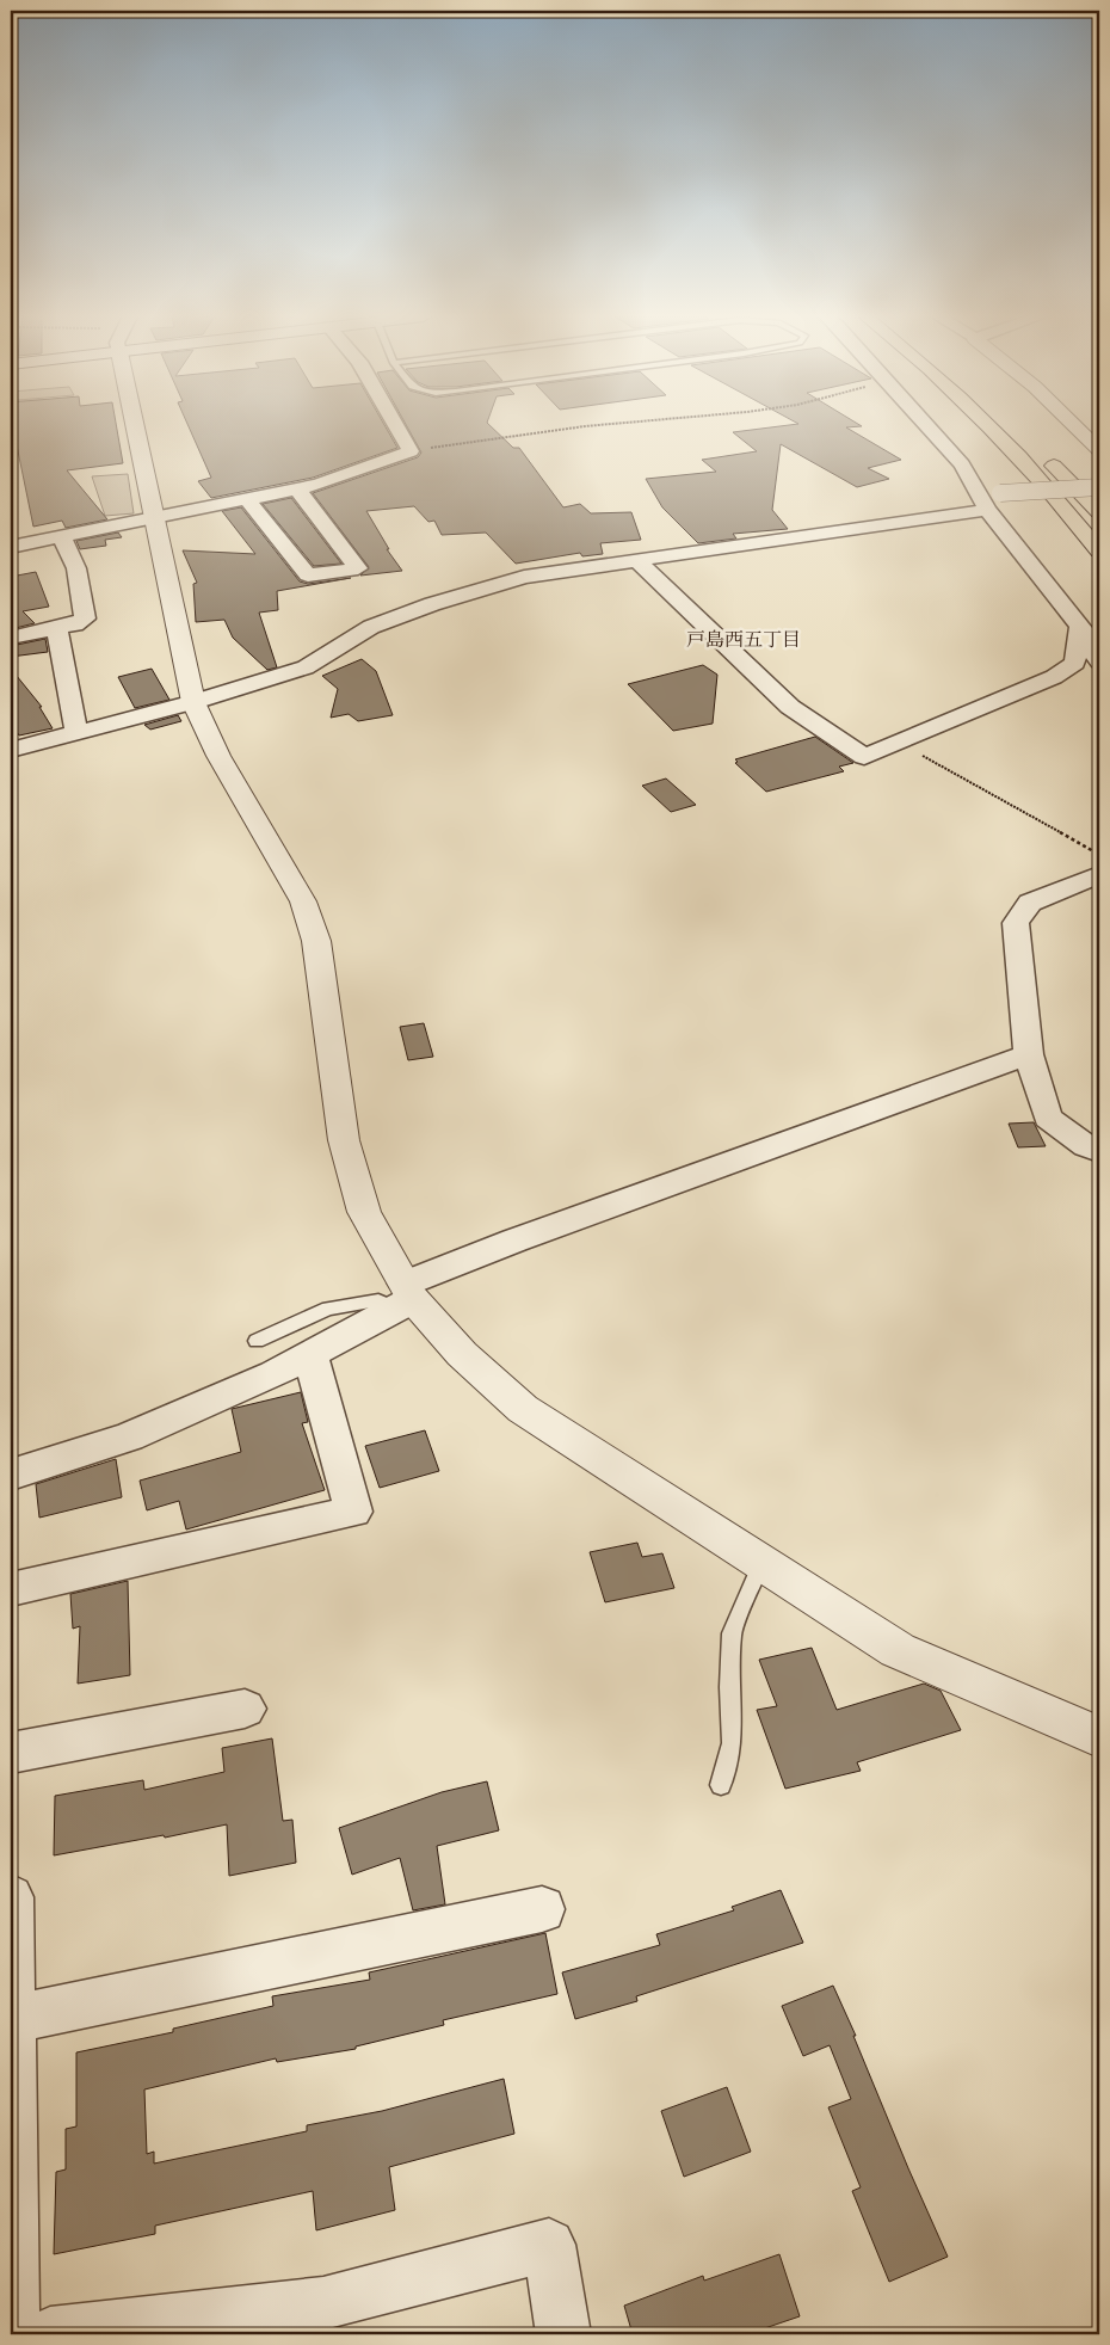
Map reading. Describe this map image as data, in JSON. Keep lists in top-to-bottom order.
{
  "districts": ["戸島西五丁目"]
}
